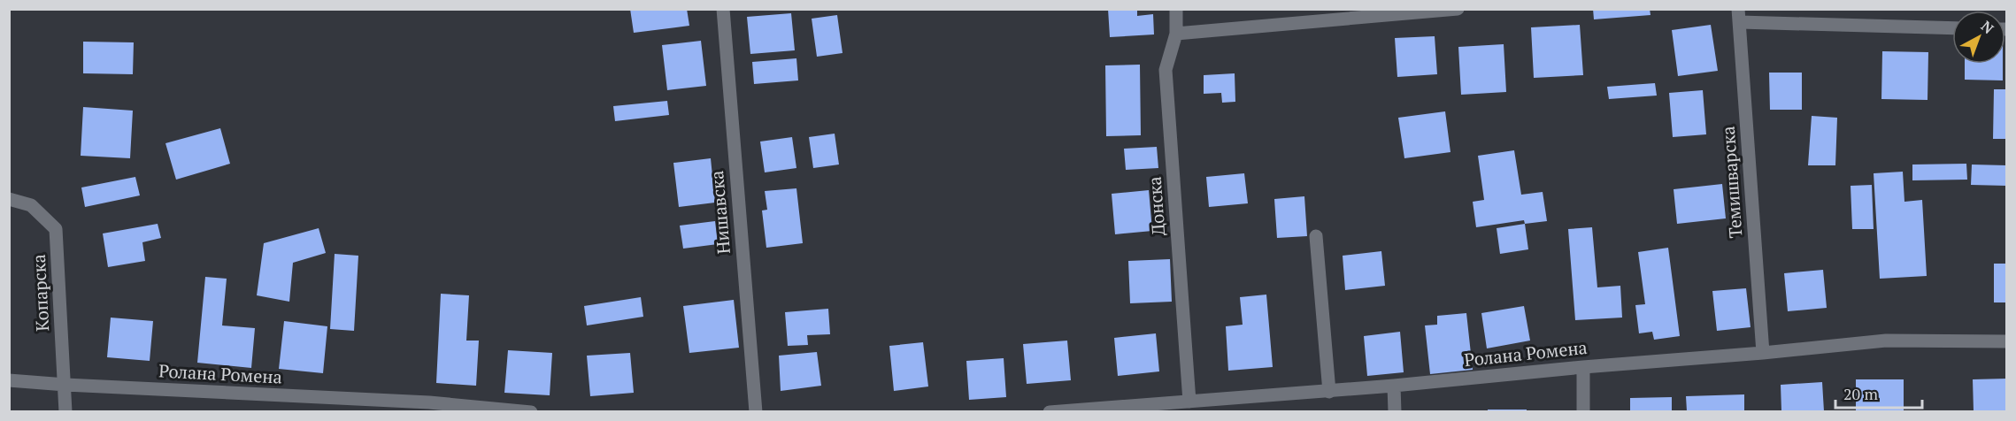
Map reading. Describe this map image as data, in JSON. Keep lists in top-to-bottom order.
{
  "streets": {
    "street": [
      "Темишварска",
      "Донска",
      "Нишавска",
      "Копарска",
      "Ролана Ромена"
    ]
  },
  "crossings": [
    ["Темишварска", "Ролана Ромена"],
    ["Донска", "Ролана Ромена"],
    ["Копарска", "Ролана Ромена"]
  ],
  "scale_bar": "20 m",
  "north": "top right"
}
